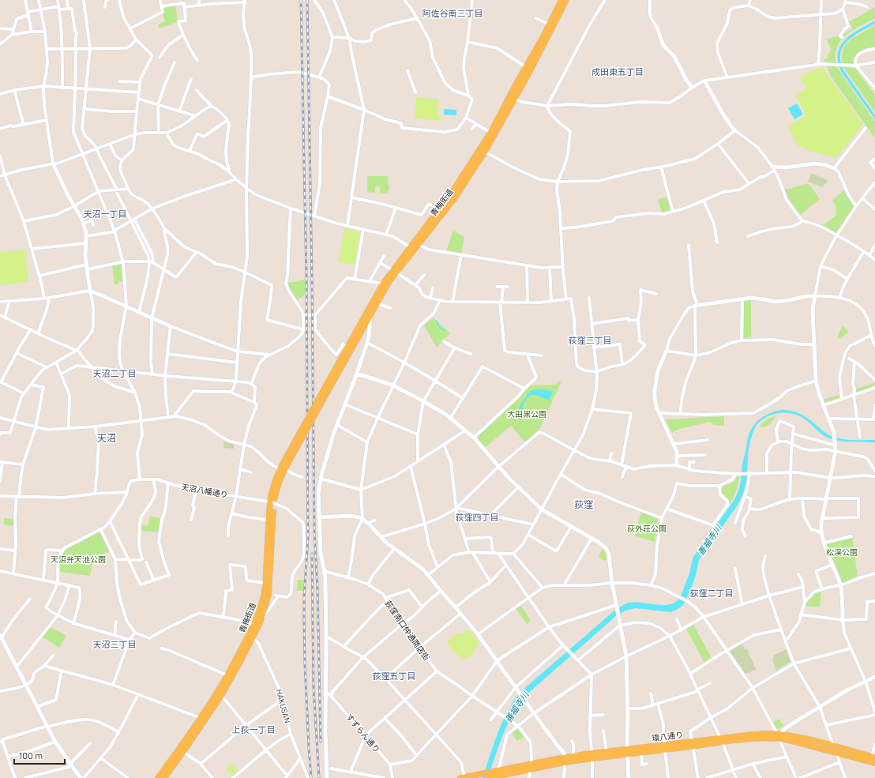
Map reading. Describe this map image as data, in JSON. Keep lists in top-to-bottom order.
{
  "streets": {
    "main road": ["青梅街道", "環八通り"],
    "street": [
      "天沼八幡通り",
      "荻窪南口仲通商店街",
      "HAKUSAN",
      "すずらん通り"
    ]
  },
  "crossings": [
    ["青梅街道", "天沼八幡通り"],
    ["青梅街道", "HAKUSAN"]
  ],
  "districts": [
    "阿佐谷南三丁目",
    "成田東五丁目",
    "天沼一丁目",
    "荻窪三丁目",
    "天沼二丁目",
    "天沼",
    "荻窪",
    "荻窪四丁目",
    "荻窪二丁目",
    "天沼三丁目",
    "荻窪五丁目",
    "上荻一丁目"
  ],
  "water": ["善福寺川"],
  "parks": [
    "大田黒公園",
    "荻外荘公園",
    "松渓公園",
    "天沼弁天池公園"
  ],
  "scale_bar": "100 m"
}
